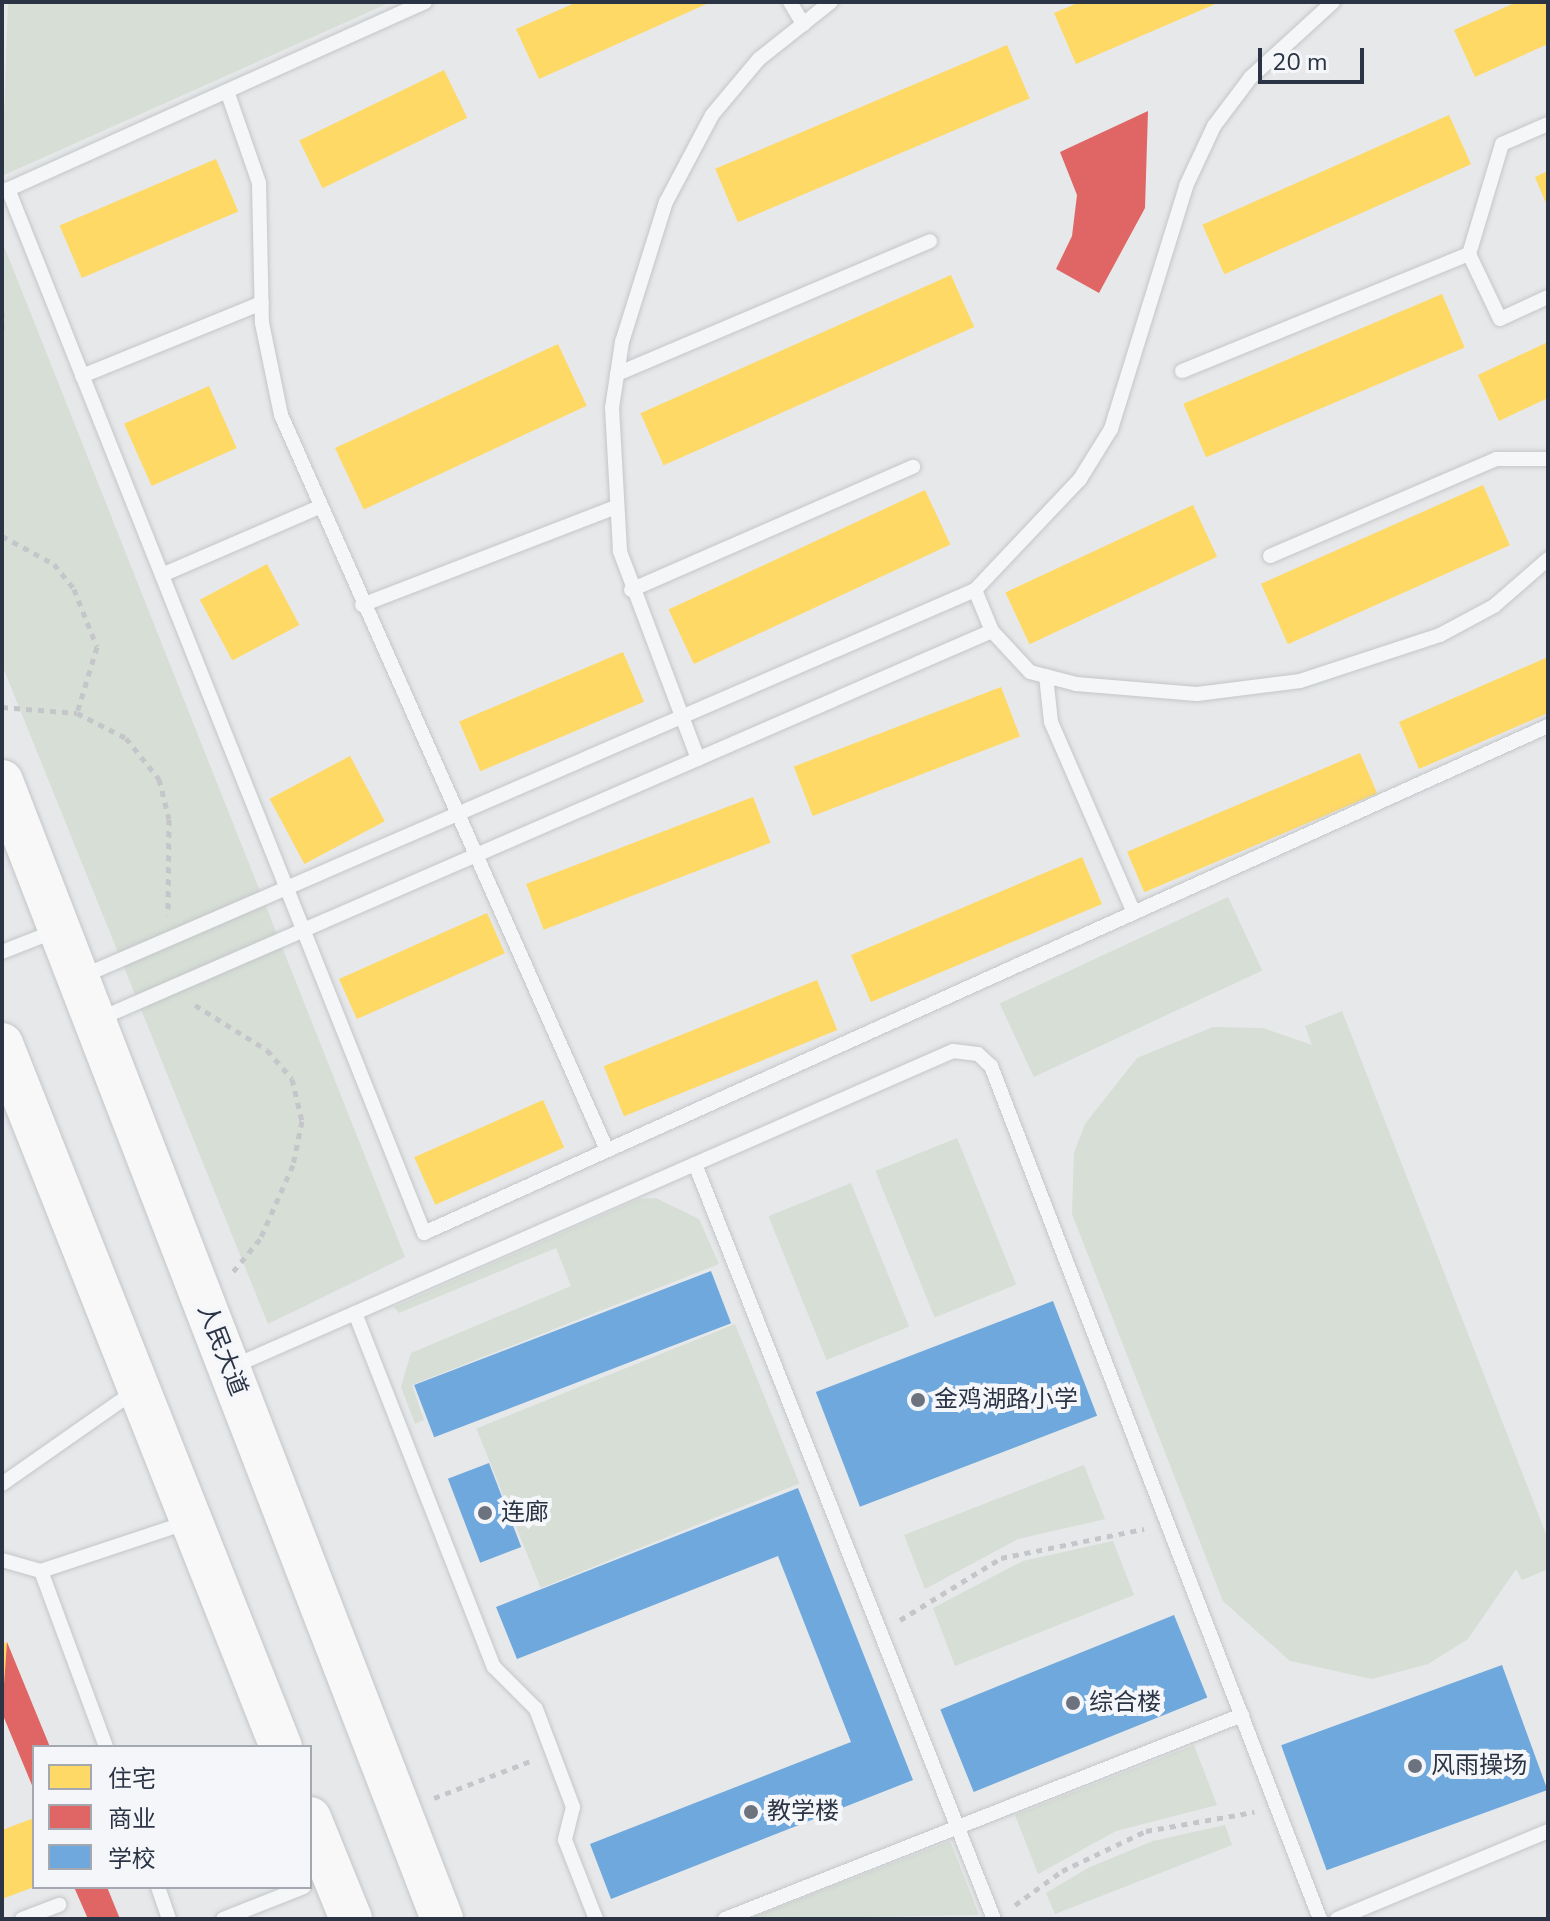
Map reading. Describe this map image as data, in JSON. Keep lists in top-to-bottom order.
{
  "streets": {
    "main road": ["人民大道"]
  },
  "places": [
    "金鸡湖路小学",
    "连廊",
    "综合楼",
    "风雨操场",
    "教学楼"
  ],
  "legend": ["住宅", "商业", "学校"],
  "scale_bar": "20 m"
}
